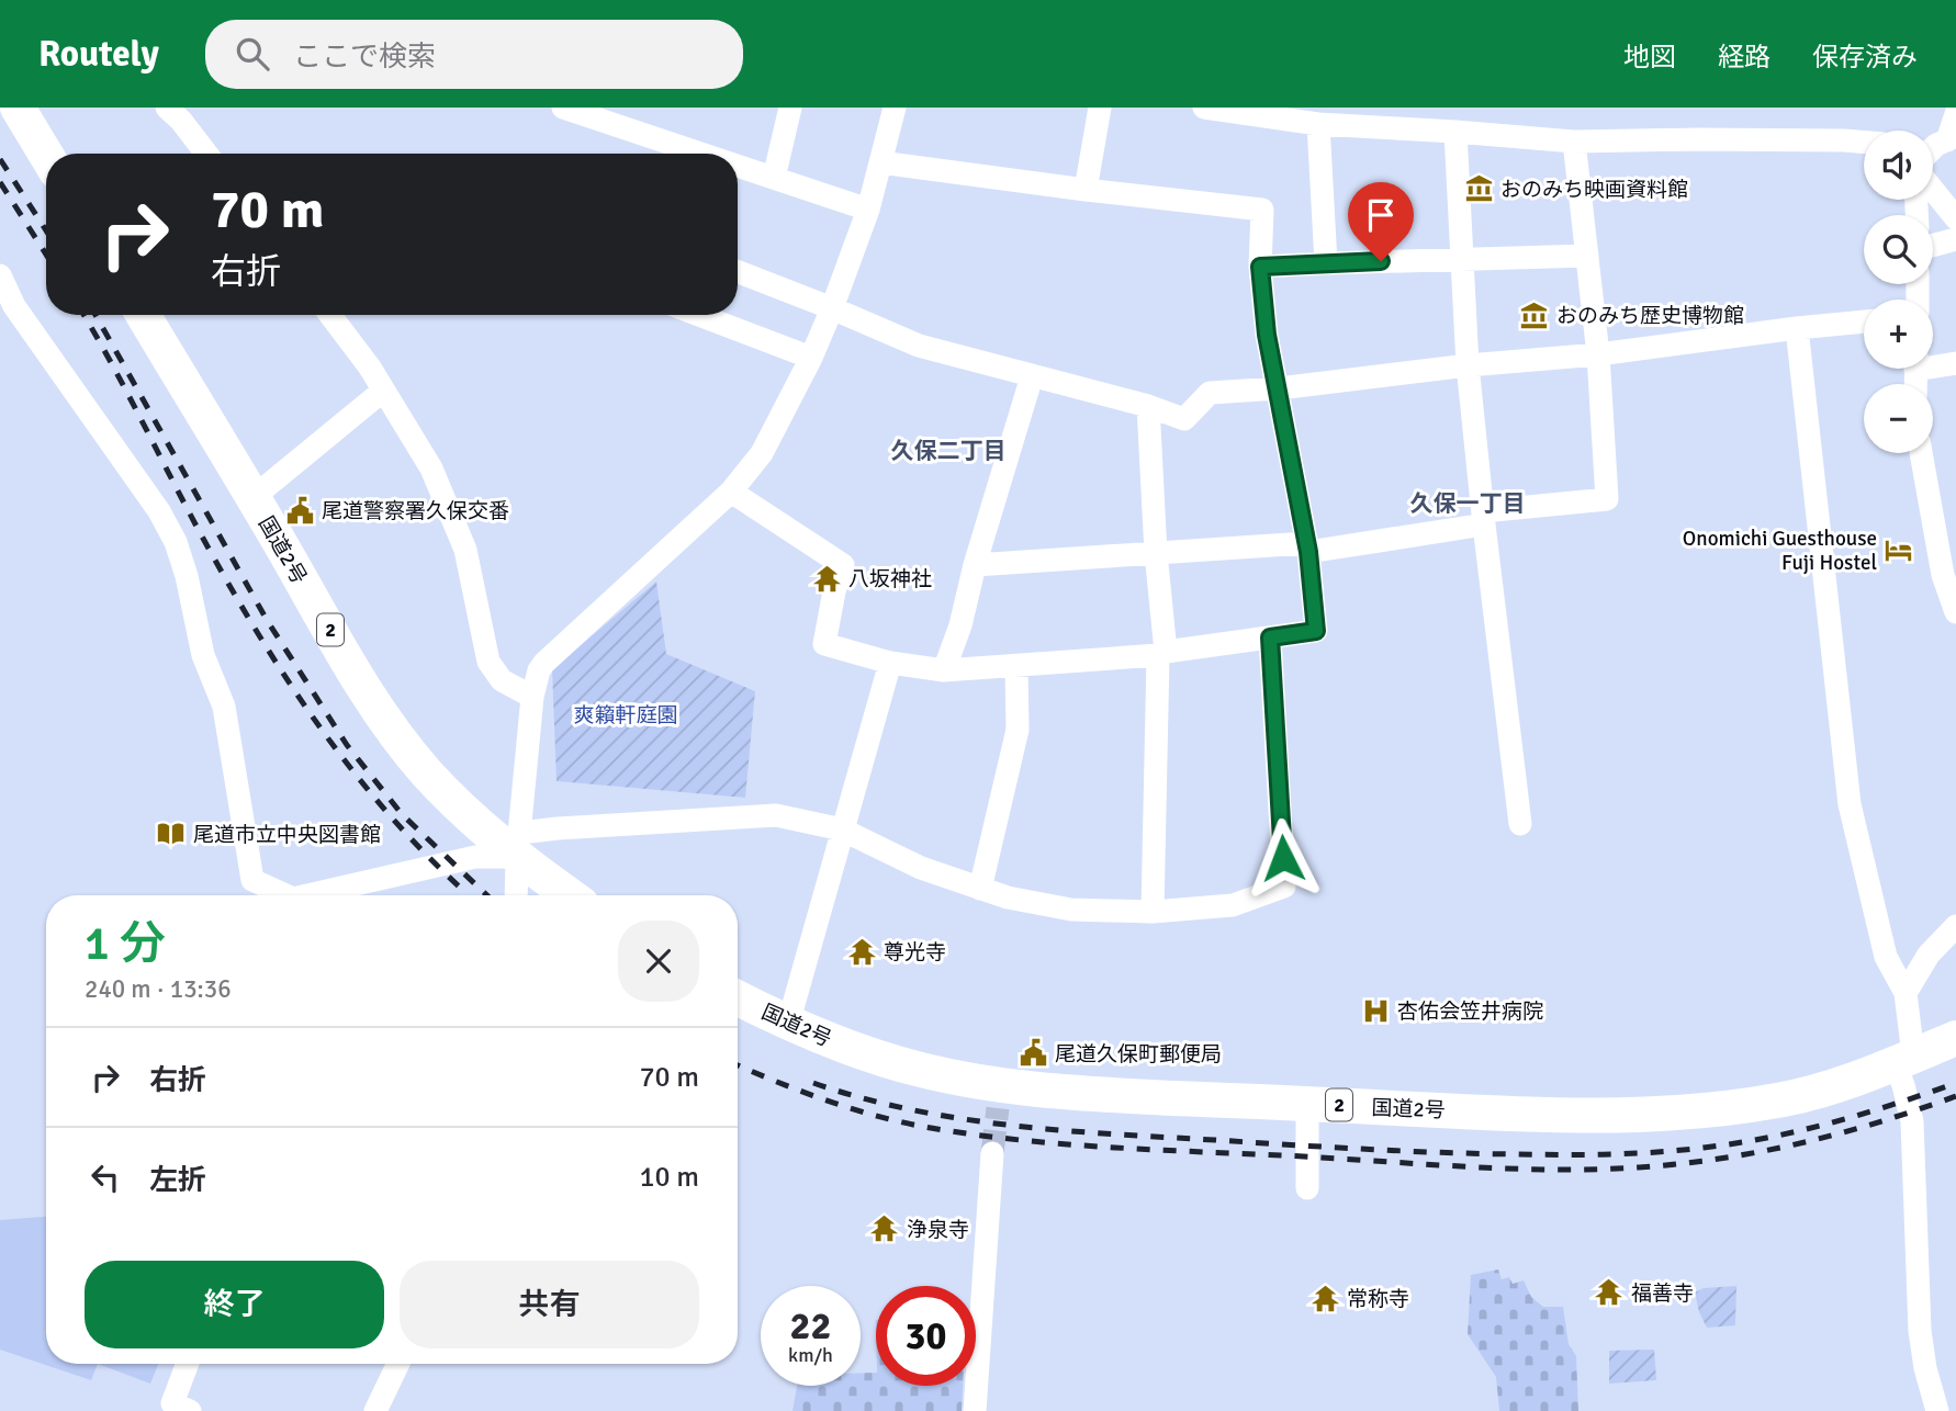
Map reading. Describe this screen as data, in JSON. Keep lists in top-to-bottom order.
{
  "streets": {
    "highway": ["国道2号", "2"]
  },
  "districts": ["久保二丁目", "久保一丁目"],
  "parks": ["爽籟軒庭園"],
  "places": {
    "museum": ["おのみち映画資料館", "おのみち歴史博物館"],
    "public building": ["尾道警察署久保交番", "尾道久保町郵便局"],
    "hotel": ["Onomichi Guesthouse Fuji Hostel"],
    "temple": [
      "八坂神社",
      "尊光寺",
      "浄泉寺",
      "福善寺",
      "常称寺"
    ],
    "library": ["尾道市立中央図書館"],
    "hospital": ["杏佑会笠井病院"]
  },
  "page": {
    "header": "Routely",
    "search": "ここで検索",
    "nav": ["地図", "経路", "保存済み"],
    "map_buttons": ["+", "−"],
    "turn": ["70 m", "右折"],
    "heading": ["1 分", "240 m · 13:36"],
    "list": [
      {
        "name": "右折",
        "value": "70 m"
      },
      {
        "name": "左折",
        "value": "10 m"
      }
    ],
    "buttons": ["終了", "共有"],
    "speed": "22 km/h",
    "limit": "30"
  }
}
